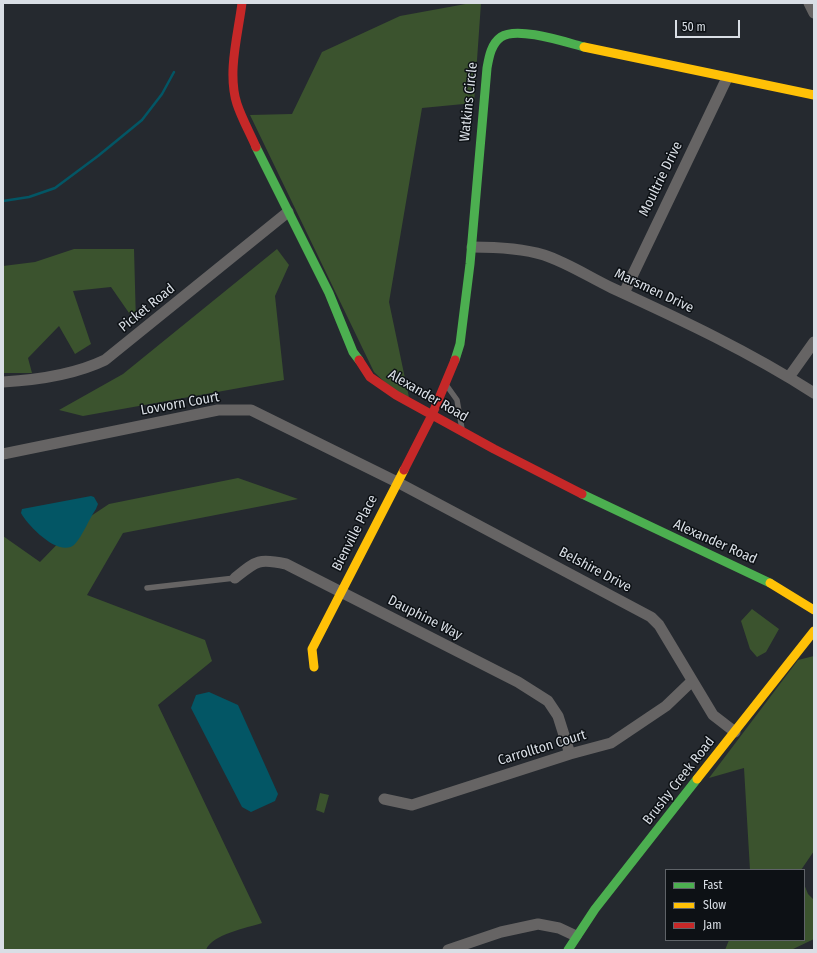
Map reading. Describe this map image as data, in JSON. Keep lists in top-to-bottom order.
{
  "streets": {
    "street": [
      "Watkins Circle",
      "Moultrie Drive",
      "Marsmen Drive",
      "Picket Road",
      "Alexander Road",
      "Lovvorn Court",
      "Bienville Place",
      "Belshire Drive",
      "Dauphine Way",
      "Carrollton Court",
      "Brushy Creek Road"
    ]
  },
  "crossings": [
    ["Watkins Circle", "Moultrie Drive"],
    ["Watkins Circle", "Marsmen Drive"],
    ["Watkins Circle", "Alexander Road"],
    ["Watkins Circle", "Bienville Place"],
    ["Moultrie Drive", "Marsmen Drive"],
    ["Picket Road", "Alexander Road"],
    ["Alexander Road", "Bienville Place"],
    ["Lovvorn Court", "Bienville Place"],
    ["Lovvorn Court", "Belshire Drive"],
    ["Bienville Place", "Belshire Drive"],
    ["Bienville Place", "Dauphine Way"],
    ["Belshire Drive", "Carrollton Court"],
    ["Belshire Drive", "Brushy Creek Road"],
    ["Dauphine Way", "Carrollton Court"]
  ],
  "legend": ["Fast", "Slow", "Jam"],
  "scale_bar": "50 m"
}
